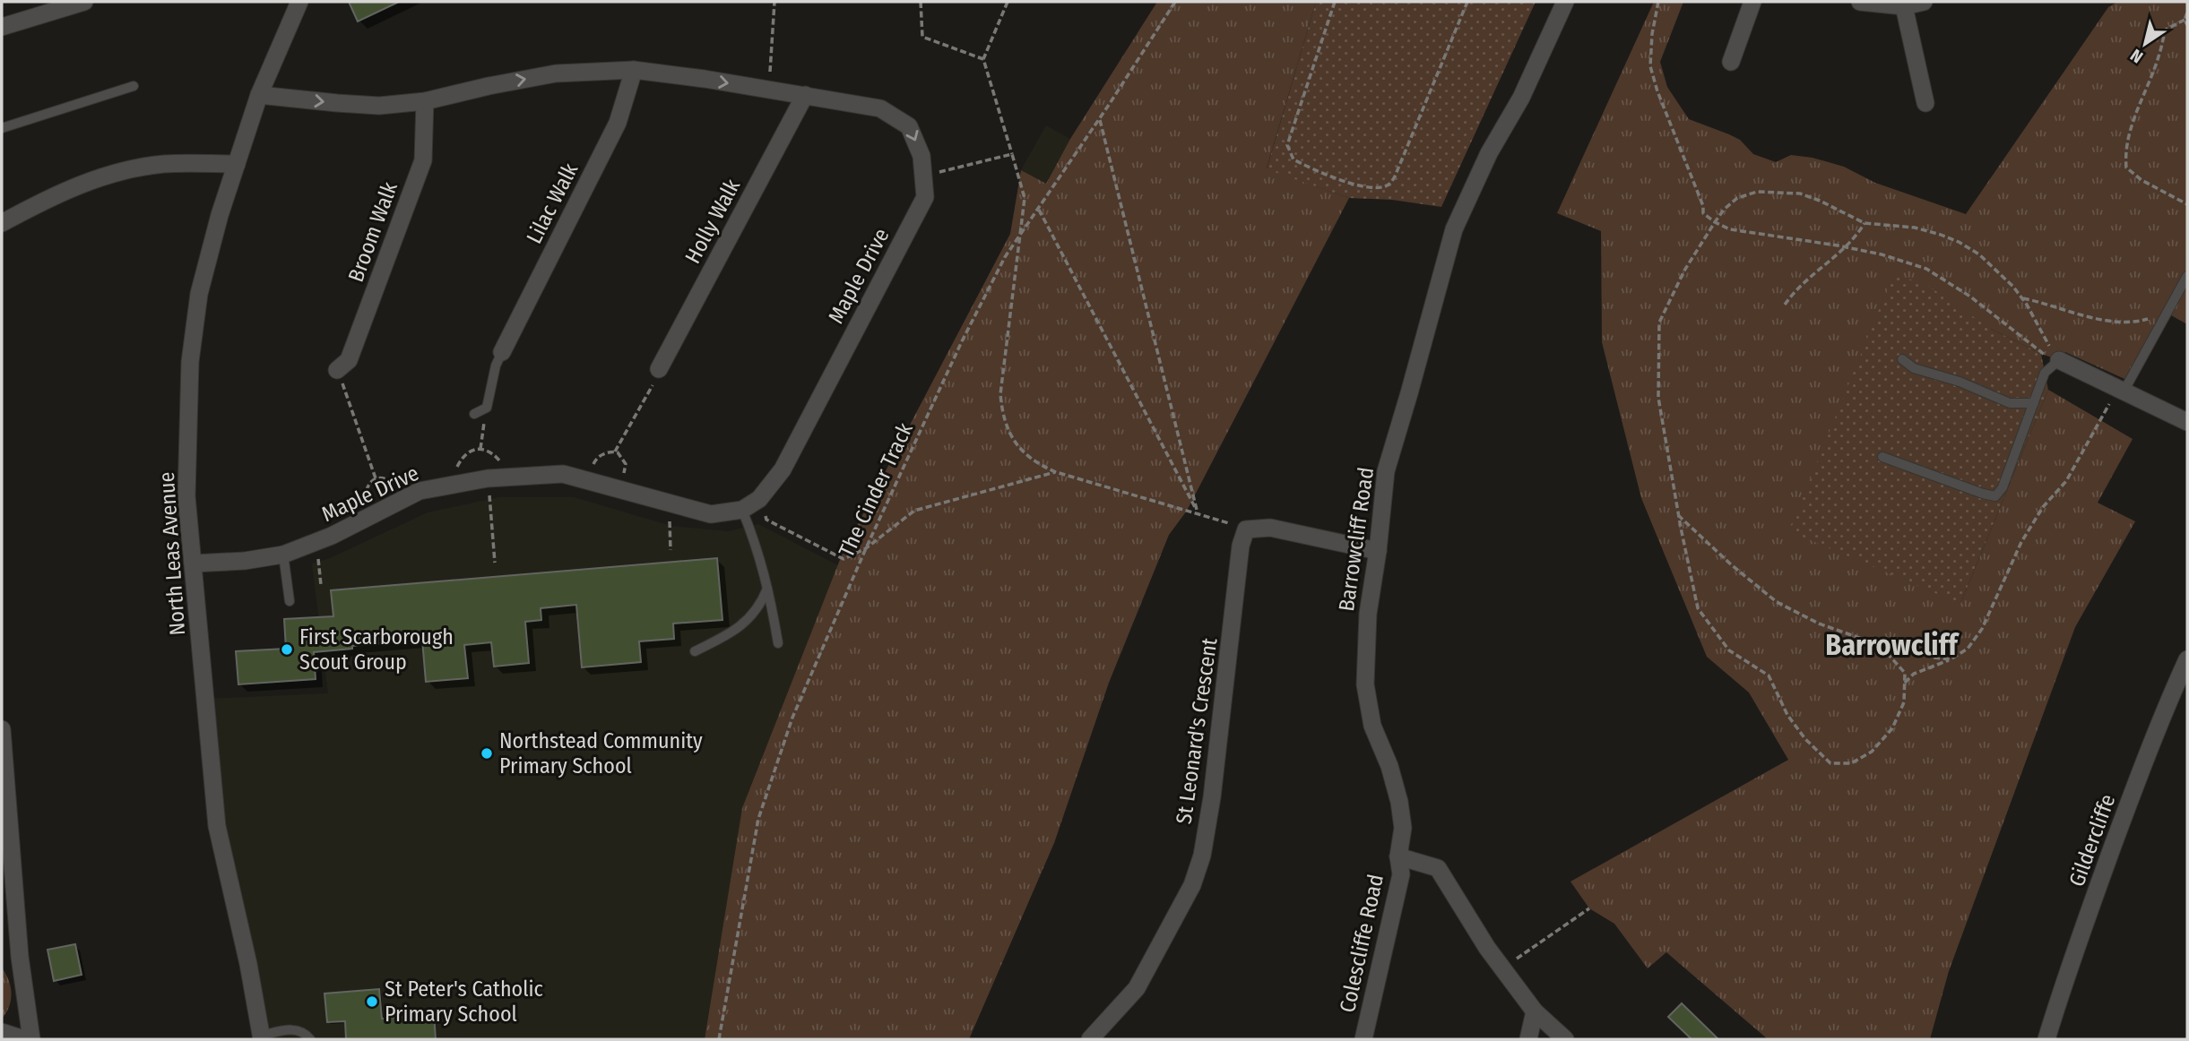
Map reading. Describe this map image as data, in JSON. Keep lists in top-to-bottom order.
{
  "streets": {
    "street": [
      "Lilac Walk",
      "Holly Walk",
      "Broom Walk",
      "Maple Drive",
      "Barrowcliff Road",
      "North Leas Avenue",
      "St Leonard's Crescent",
      "Gildercliffe",
      "Colescliffe Road"
    ],
    "path": ["The Cinder Track"]
  },
  "crossings": [
    ["Lilac Walk", "Maple Drive"],
    ["Holly Walk", "Maple Drive"],
    ["Broom Walk", "Maple Drive"],
    ["Maple Drive", "North Leas Avenue"],
    ["Barrowcliff Road", "Colescliffe Road"]
  ],
  "one_way": ["Maple Drive"],
  "districts": ["Barrowcliff"],
  "places": ["First Scarborough Scout Group", "Northstead Community Primary School", "St Peter's Catholic Primary School"],
  "north": "bottom left"
}
